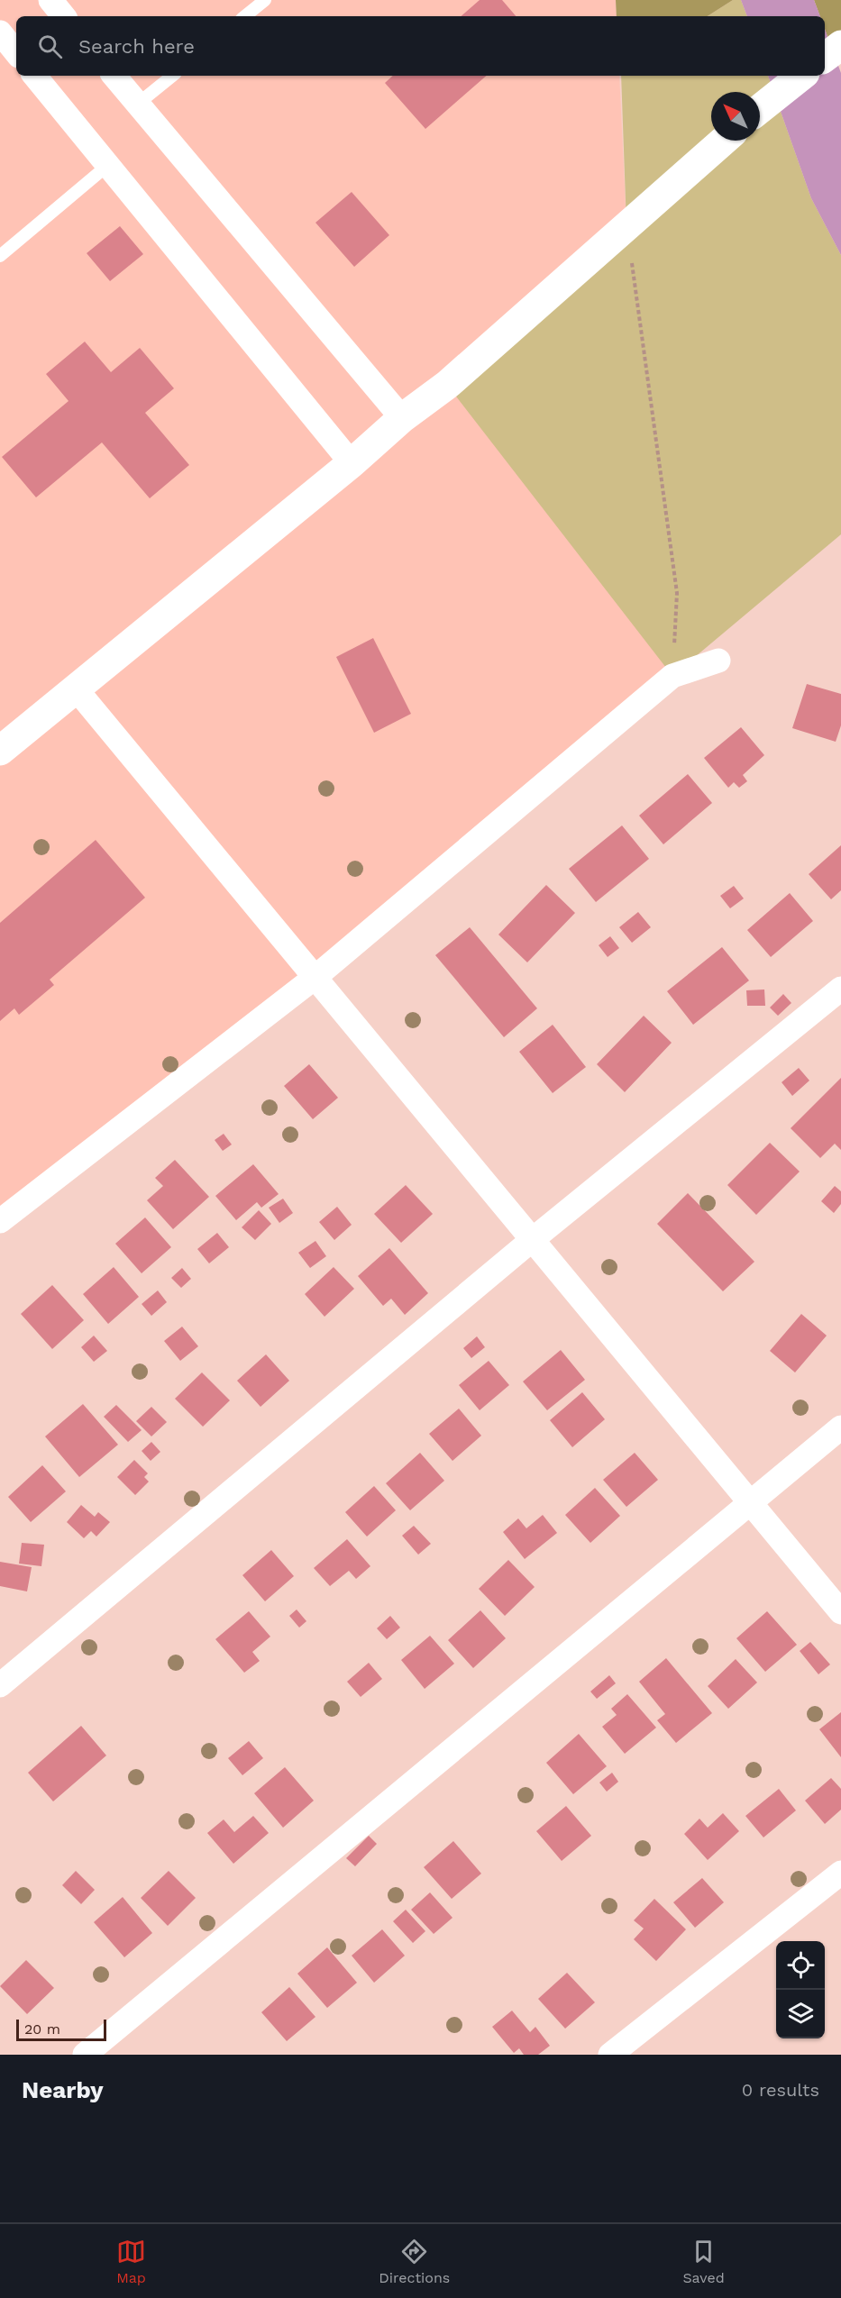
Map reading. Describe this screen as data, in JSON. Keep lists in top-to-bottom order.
{
  "scale_bar": "20 m",
  "north": "top left",
  "page": {
    "search": "Search here",
    "scale": "20 m",
    "heading": ["Nearby", "0 results"],
    "nav": ["Map", "Directions", "Saved"]
  }
}
